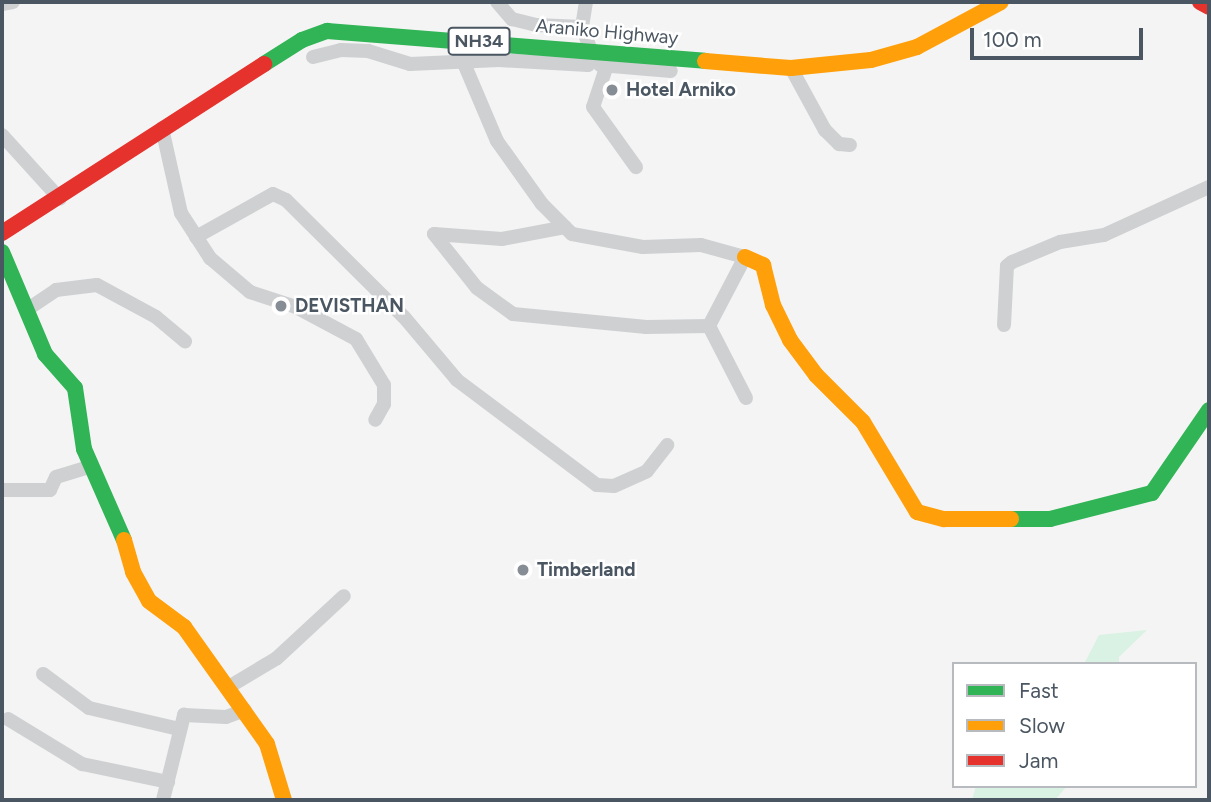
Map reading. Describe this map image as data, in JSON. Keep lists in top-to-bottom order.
{
  "streets": {
    "main road": ["Araniko Highway", "NH34"]
  },
  "places": ["Hotel Arniko", "DEVISTHAN", "Timberland"],
  "legend": ["Fast", "Slow", "Jam"],
  "scale_bar": "100 m"
}
